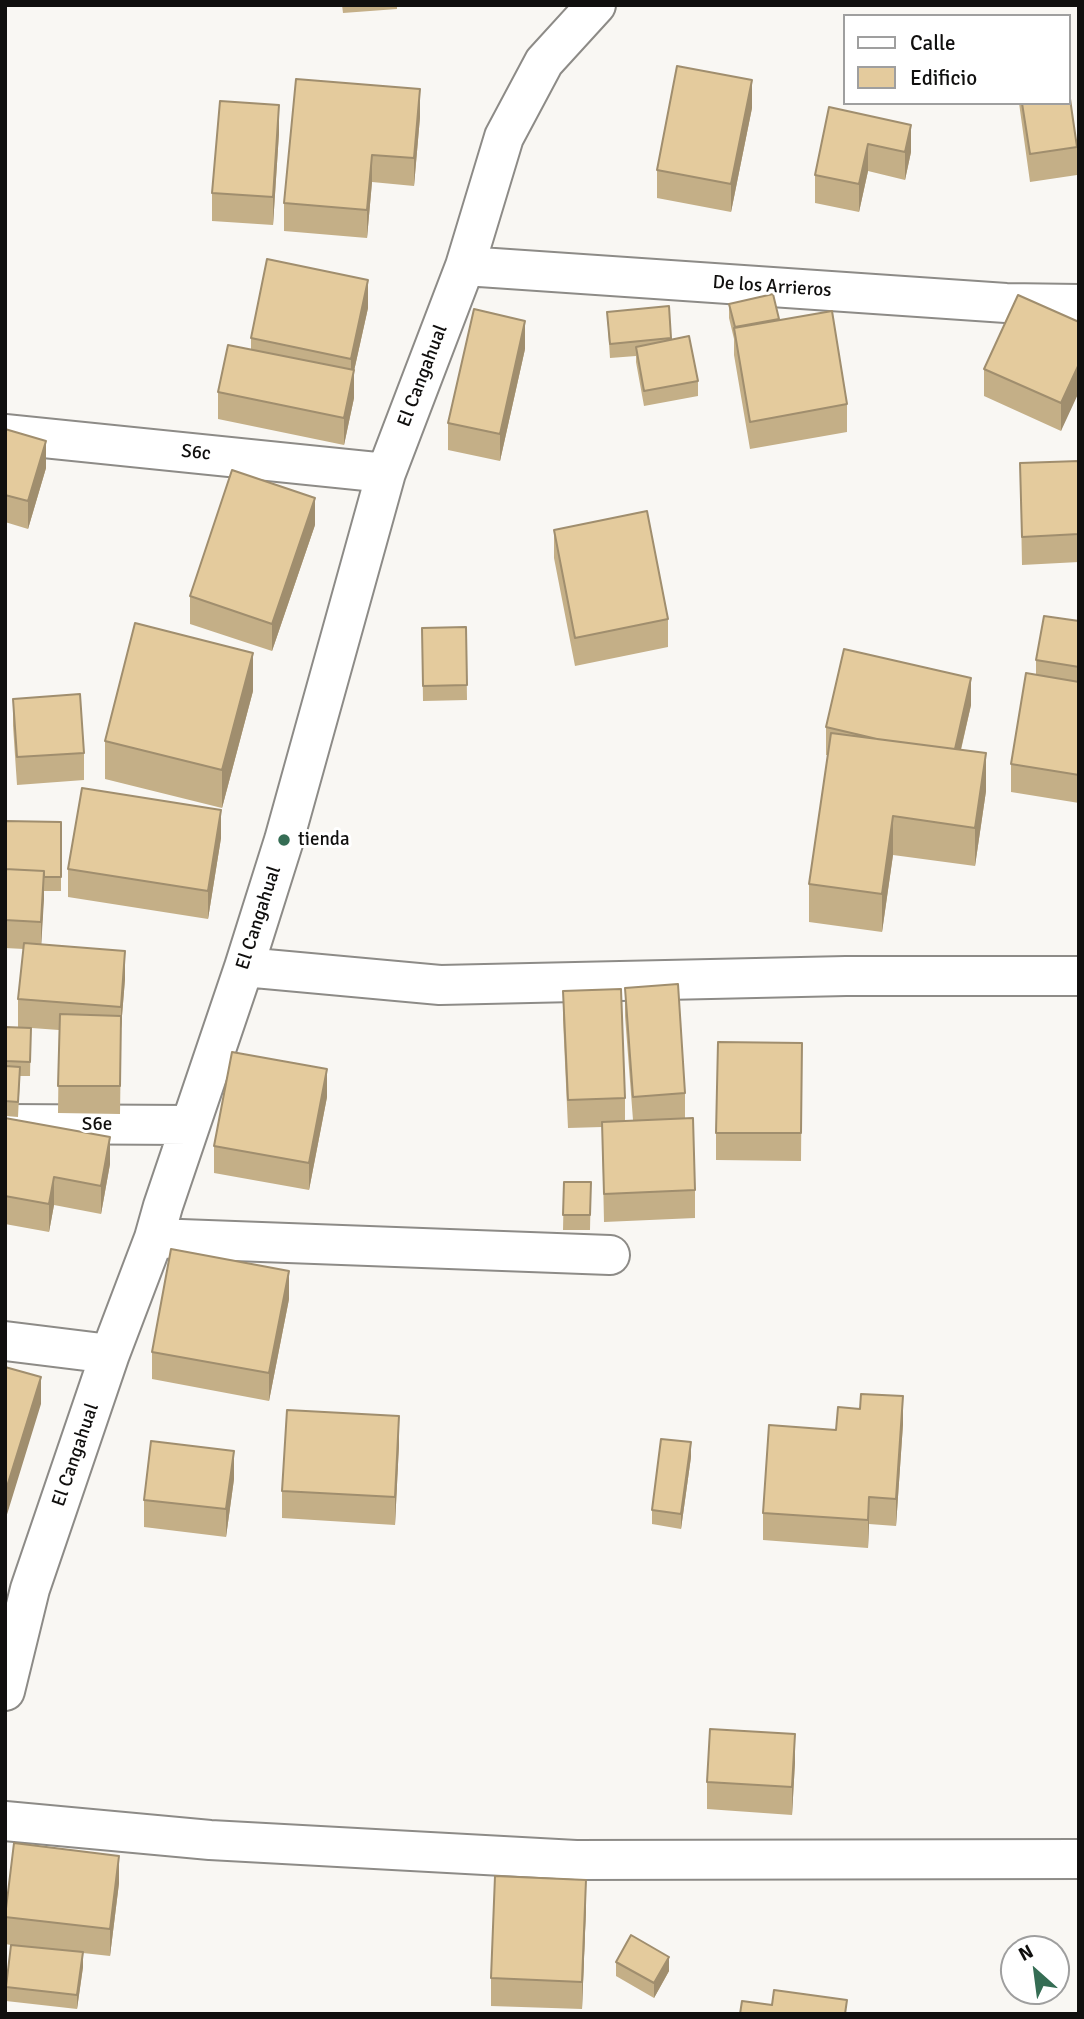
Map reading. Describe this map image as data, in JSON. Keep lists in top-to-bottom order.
{
  "streets": {
    "street": [
      "De los Arrieros",
      "El Cangahual",
      "S6c",
      "S6e"
    ]
  },
  "crossings": [
    ["De los Arrieros", "El Cangahual"],
    ["El Cangahual", "S6c"],
    ["El Cangahual", "S6e"]
  ],
  "places": ["tienda"],
  "legend": ["Calle", "Edificio"],
  "north": "top left"
}
